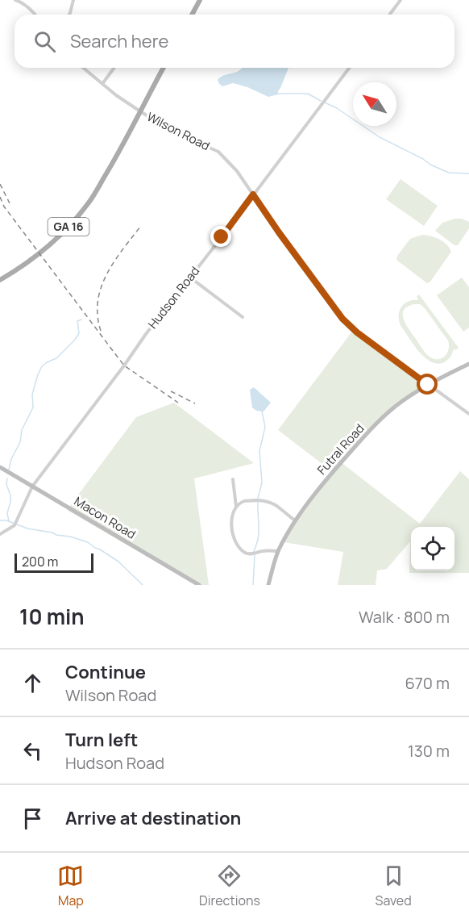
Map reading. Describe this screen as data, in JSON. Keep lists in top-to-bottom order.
{
  "streets": {
    "main road": ["GA 16"],
    "street": [
      "Wilson Road",
      "Hudson Road",
      "Futral Road",
      "Macon Road"
    ]
  },
  "crossings": [
    ["Wilson Road", "GA 16"],
    ["Wilson Road", "Hudson Road"],
    ["Wilson Road", "Futral Road"],
    ["Hudson Road", "Macon Road"]
  ],
  "scale_bar": "200 m",
  "north": "top left",
  "page": {
    "search": "Search here",
    "scale": "200 m",
    "heading": ["10 min", "Walk · 800 m"],
    "list": [
      ["Continue", "Wilson Road", "670 m"],
      ["Turn left", "Hudson Road", "130 m"],
      "Arrive at destination"
    ],
    "nav": ["Map", "Directions", "Saved"]
  }
}
